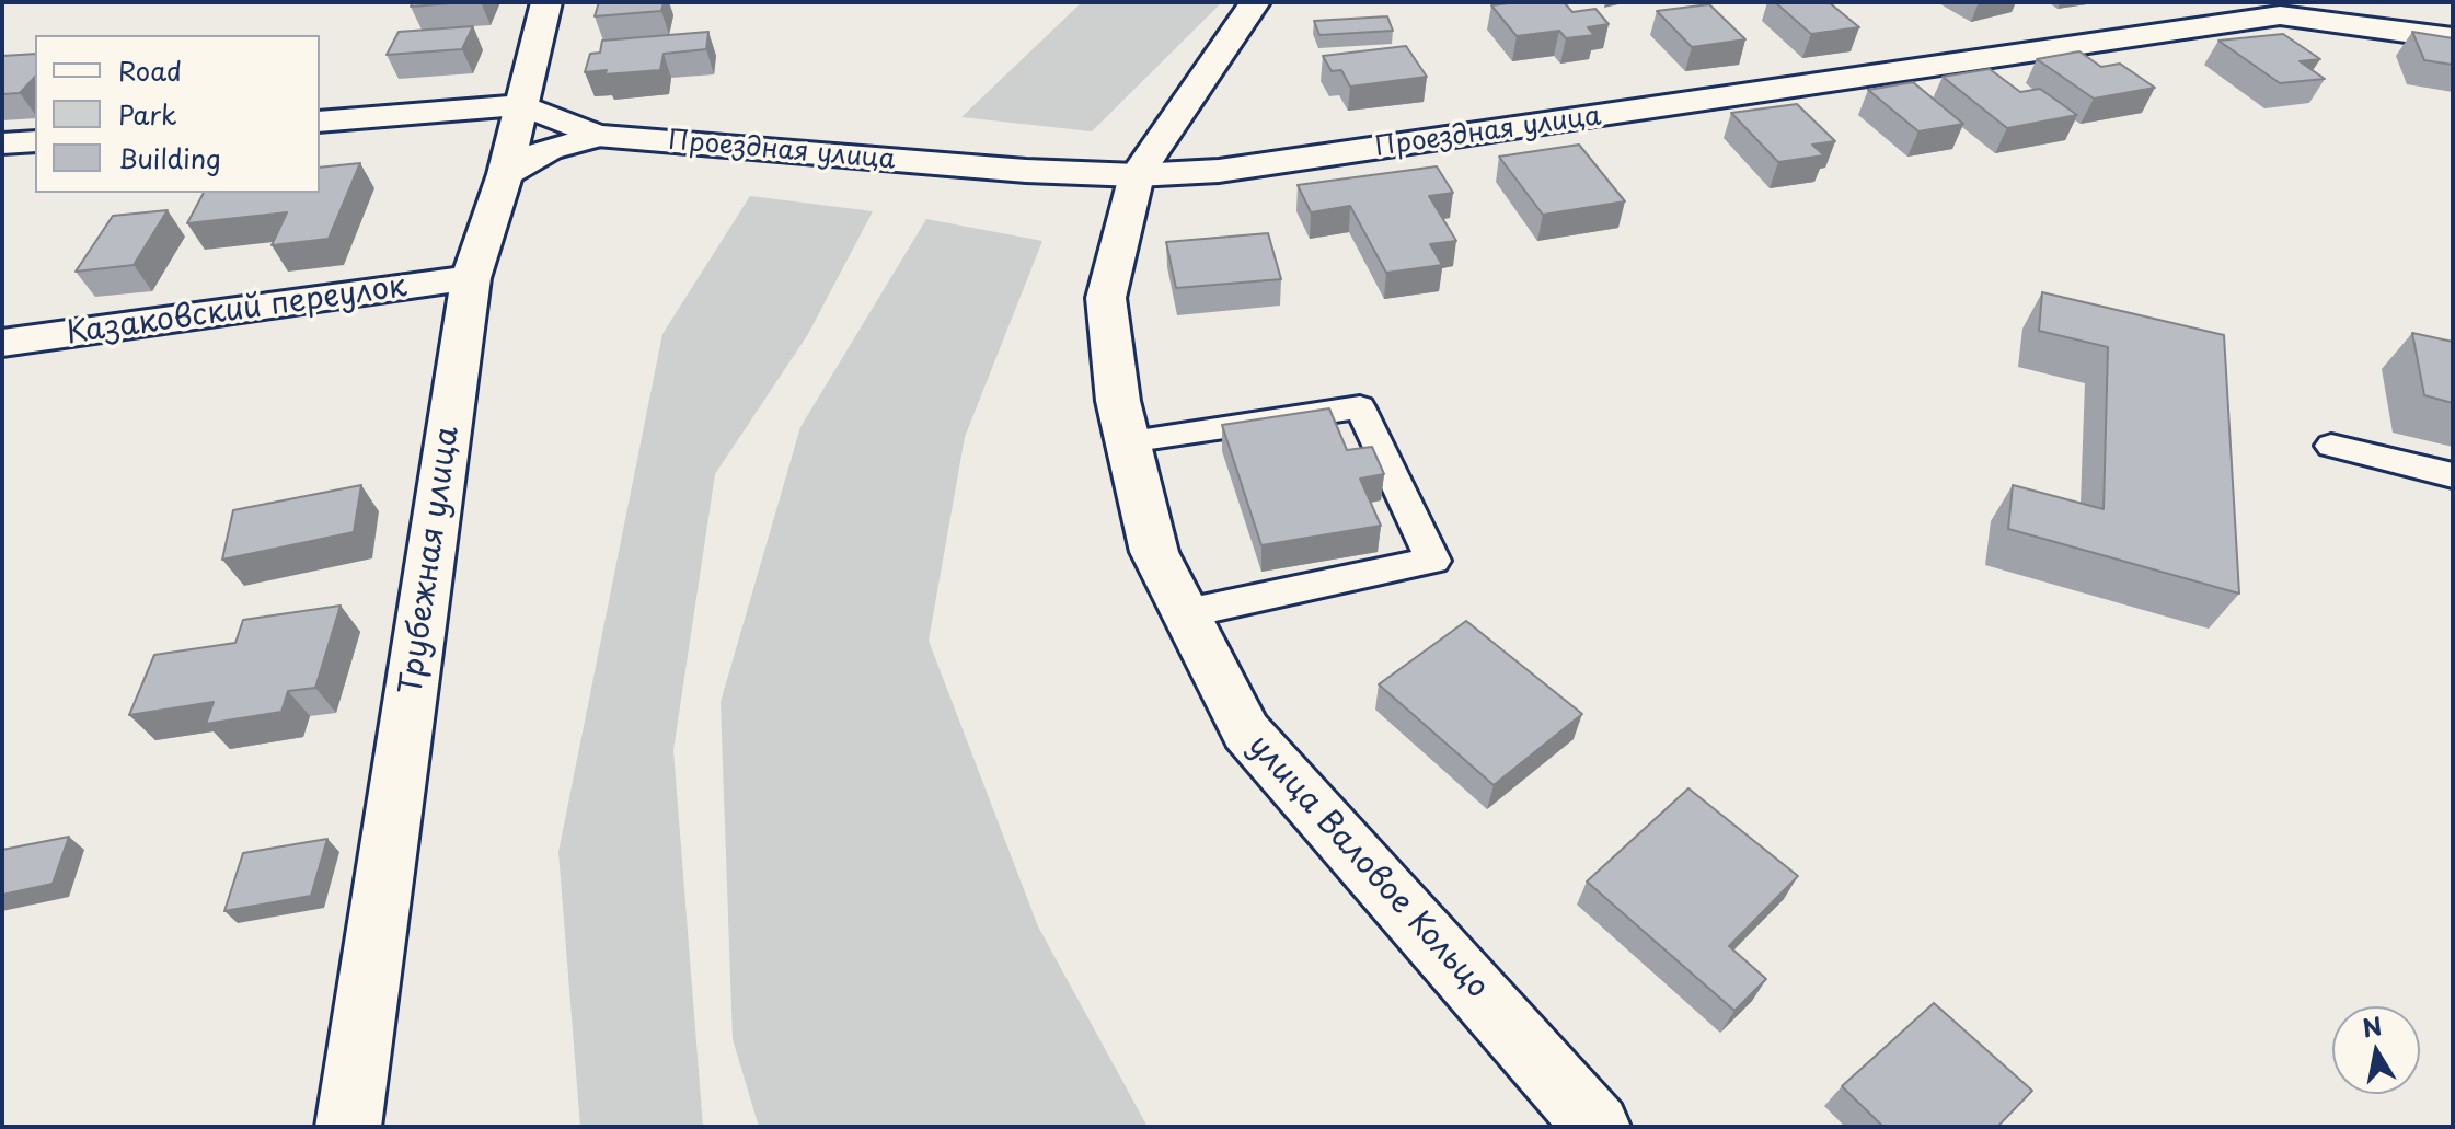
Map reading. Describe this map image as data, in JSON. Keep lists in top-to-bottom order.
{
  "streets": {
    "street": [
      "Проездная улица",
      "Казаковский переулок",
      "Трубежная улица",
      "улица Валовое Кольцо"
    ]
  },
  "crossings": [
    ["Проездная улица", "Трубежная улица"],
    ["Проездная улица", "улица Валовое Кольцо"],
    ["Казаковский переулок", "Трубежная улица"]
  ],
  "legend": ["Road", "Park", "Building"],
  "north": "top"
}
